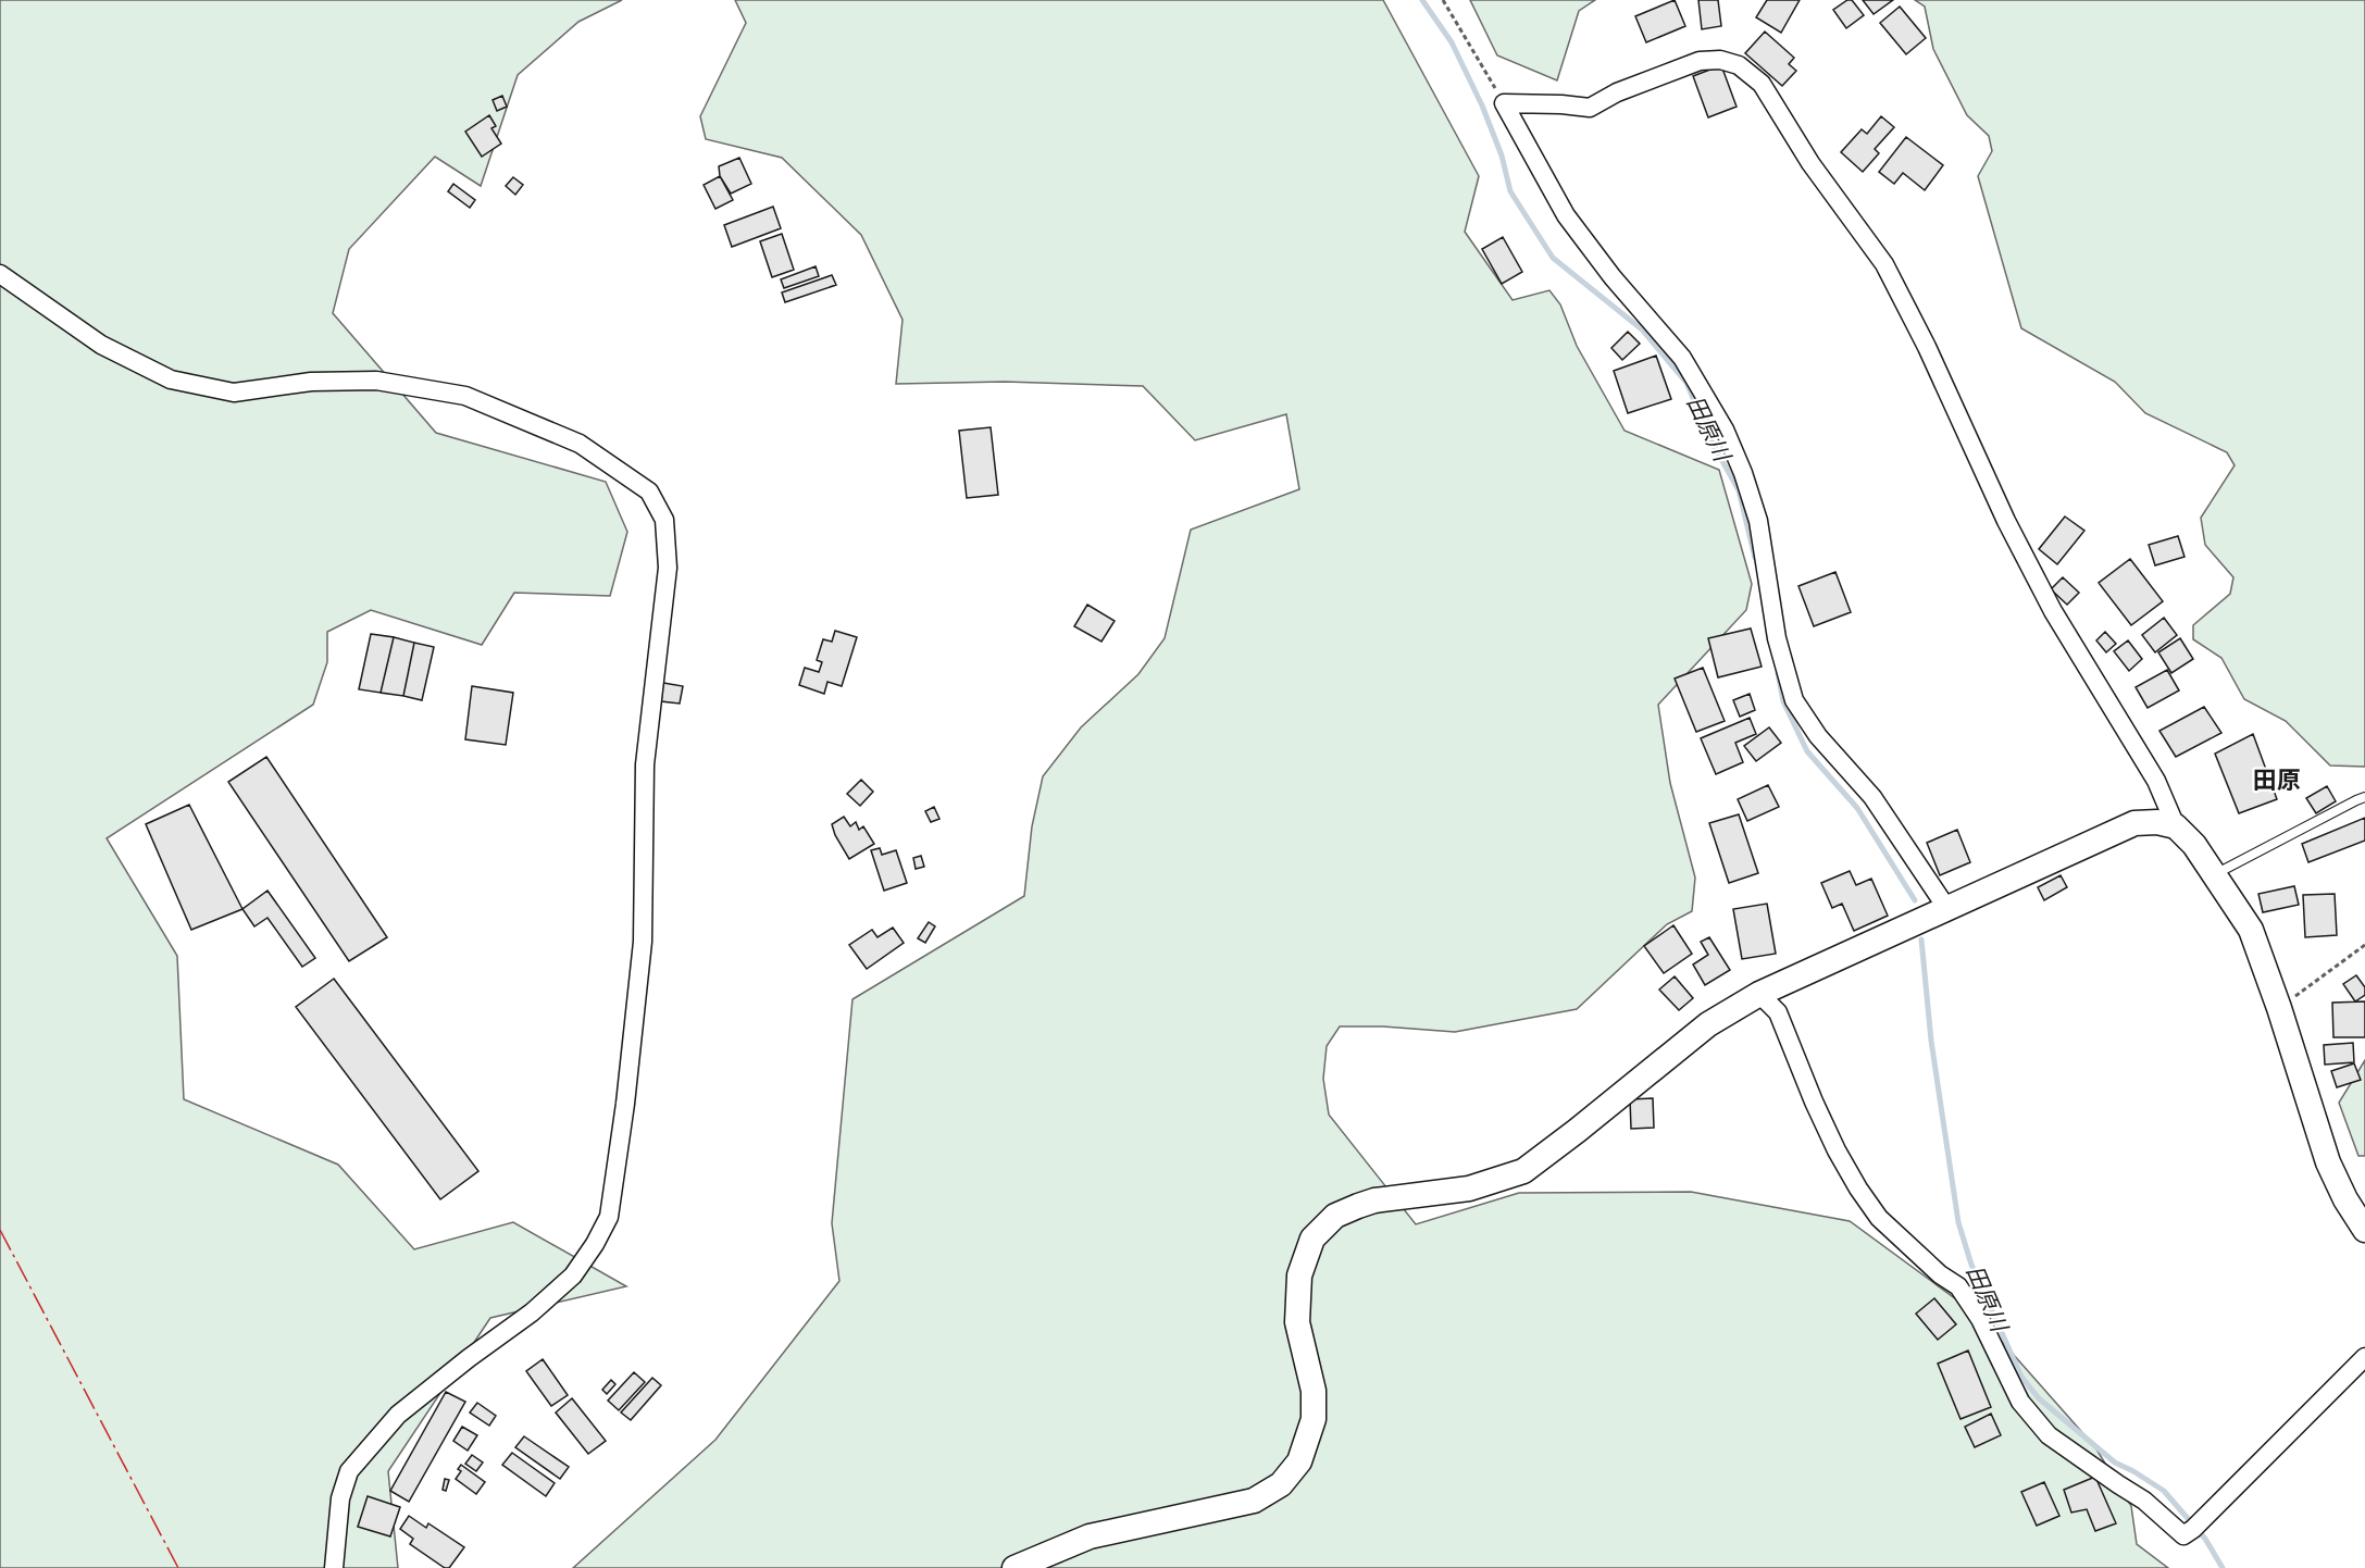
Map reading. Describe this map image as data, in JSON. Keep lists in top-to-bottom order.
{
  "districts": ["田原"],
  "water": ["田原川"]
}
